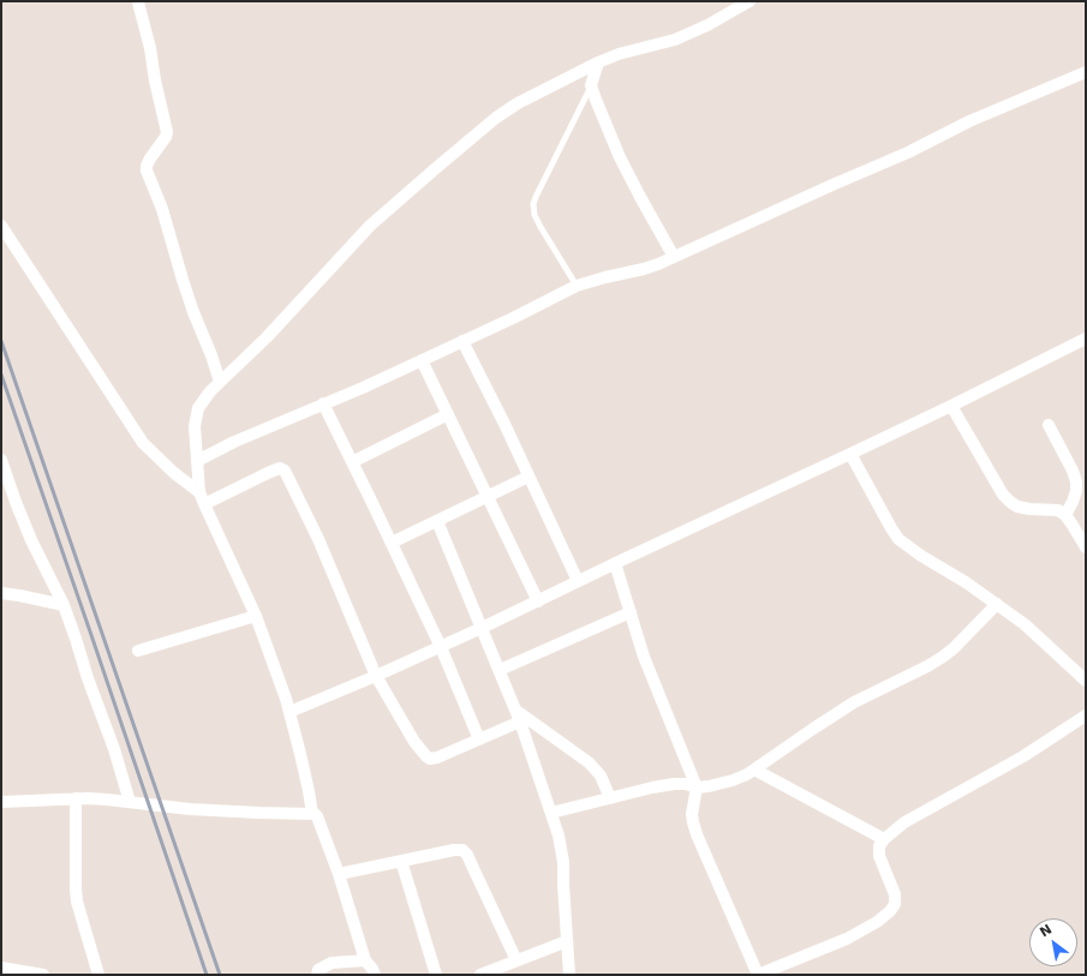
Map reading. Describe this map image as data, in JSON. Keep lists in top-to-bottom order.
{
  "north": "top left"
}
